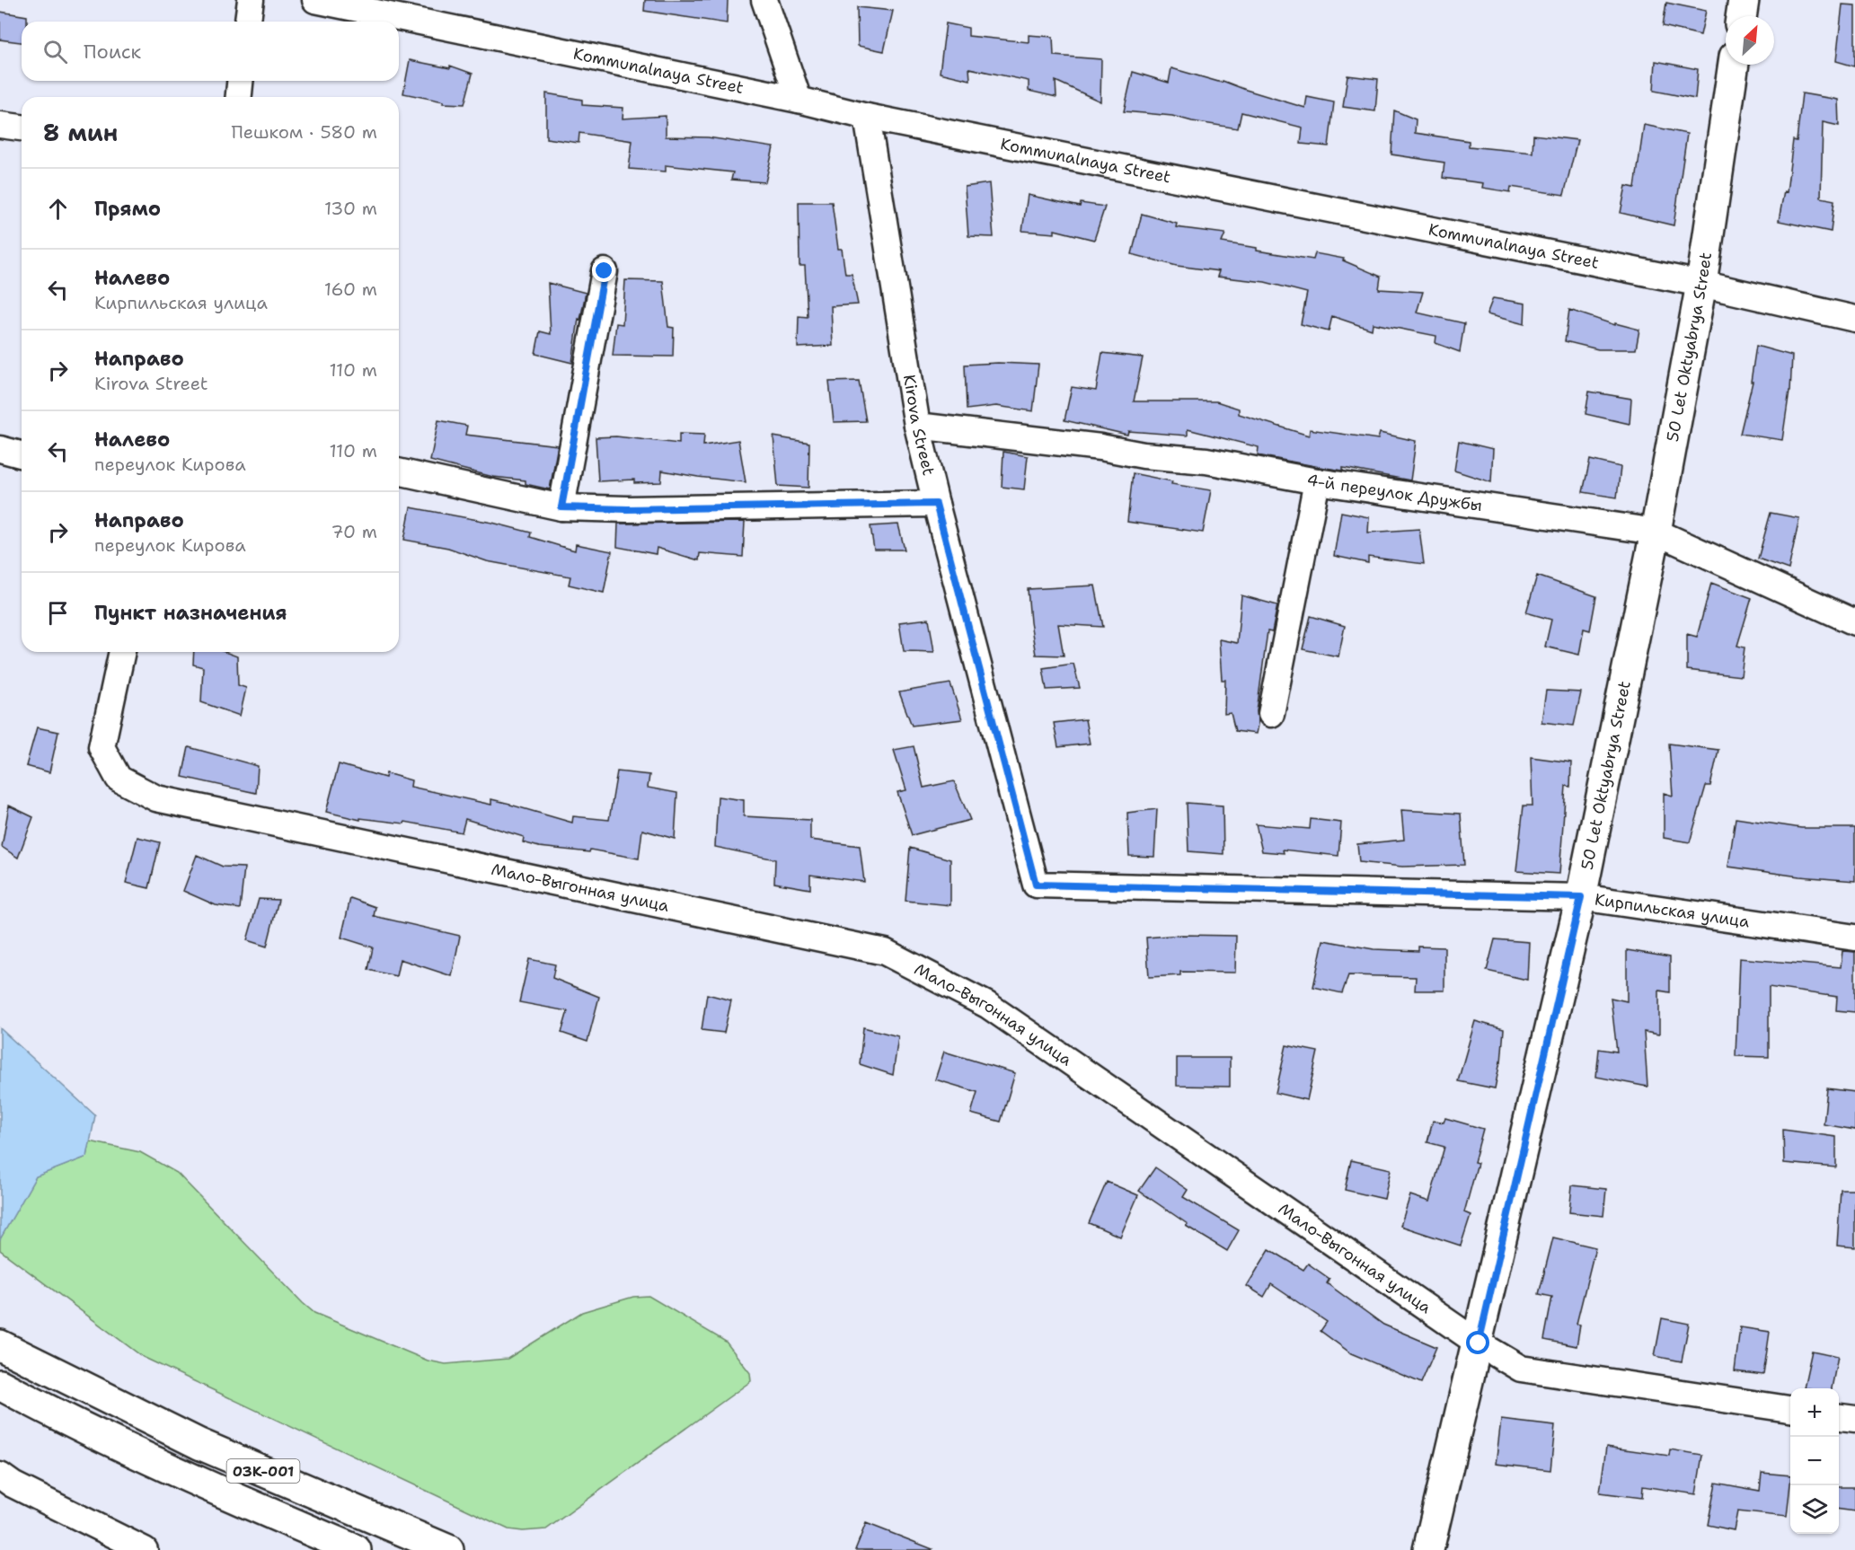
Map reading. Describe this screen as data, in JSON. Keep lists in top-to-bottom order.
{
  "streets": {
    "main road": ["50 Let Oktyabrya Street", "03К-001"],
    "street": [
      "Kommunalnaya Street",
      "Kirova Street",
      "4-й переулок Дружбы",
      "Мало-Выгонная улица",
      "Кирпильская улица"
    ]
  },
  "crossings": [
    ["Kommunalnaya Street", "50 Let Oktyabrya Street"],
    ["Kommunalnaya Street", "Kirova Street"],
    ["50 Let Oktyabrya Street", "4-й переулок Дружбы"],
    ["50 Let Oktyabrya Street", "Мало-Выгонная улица"],
    ["50 Let Oktyabrya Street", "Кирпильская улица"],
    ["Kirova Street", "4-й переулок Дружбы"],
    ["Kirova Street", "Кирпильская улица"]
  ],
  "north": "top right",
  "page": {
    "search": "Поиск",
    "heading": ["8 мин", "Пешком · 580 m"],
    "list": [
      ["Прямо", "130 m"],
      ["Налево", "Кирпильская улица", "160 m"],
      ["Направо", "Kirova Street", "110 m"],
      ["Налево", "переулок Кирова", "110 m"],
      ["Направо", "переулок Кирова", "70 m"],
      "Пункт назначения"
    ],
    "map_buttons": ["+", "−"]
  }
}
